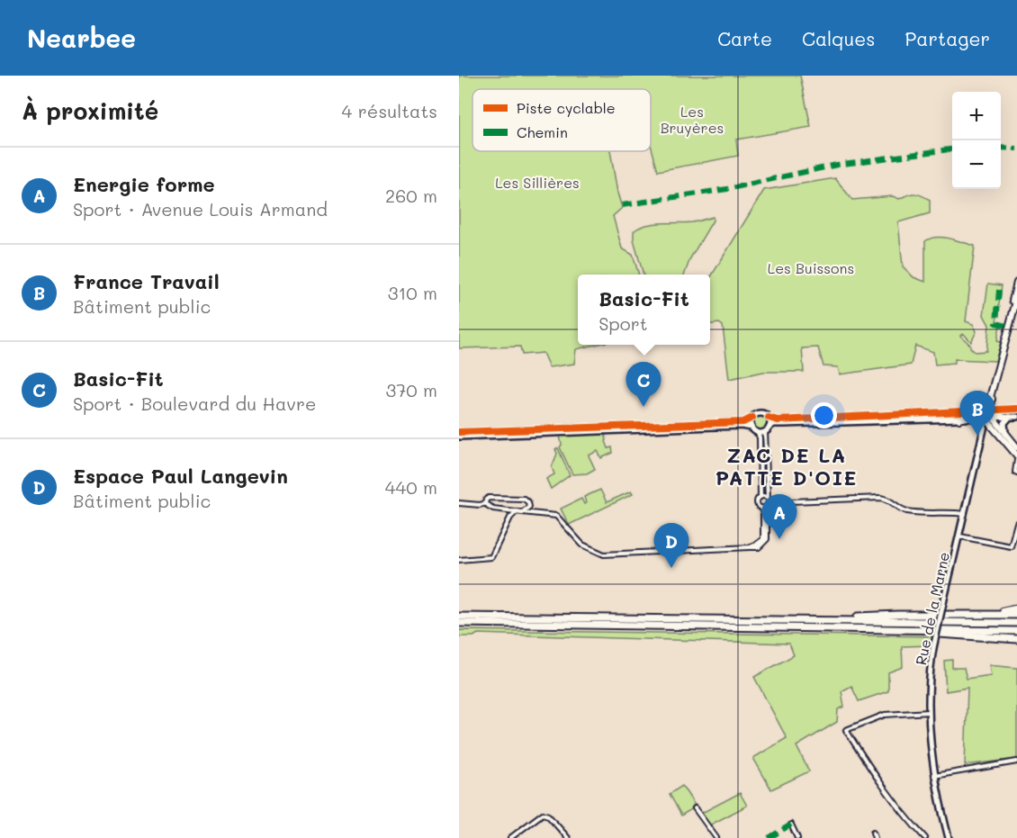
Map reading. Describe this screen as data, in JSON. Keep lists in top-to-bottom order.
{
  "streets": {
    "main road": ["Rue de la Marne"]
  },
  "districts": ["ZAC DE LA PATTE D'OIE"],
  "parks": ["Les Bruyères", "Les Sillières", "Les Buissons"],
  "legend": ["Piste cyclable", "Chemin"],
  "page": {
    "header": "Nearbee",
    "nav": ["Carte", "Calques", "Partager"],
    "heading": ["À proximité", "4 résultats"],
    "map_buttons": ["+", "−"],
    "list": [
      {
        "mark": "A",
        "name": "Energie forme",
        "note": "Sport · Avenue Louis Armand",
        "value": "260 m"
      },
      {
        "mark": "B",
        "name": "France Travail",
        "note": "Bâtiment public",
        "value": "310 m"
      },
      {
        "mark": "C",
        "name": "Basic-Fit",
        "note": "Sport · Boulevard du Havre",
        "value": "370 m"
      },
      {
        "mark": "D",
        "name": "Espace Paul Langevin",
        "note": "Bâtiment public",
        "value": "440 m"
      }
    ],
    "popup": ["Basic-Fit", "Sport"],
    "pins": [
      "C",
      "B",
      "A",
      "D"
    ]
  }
}
